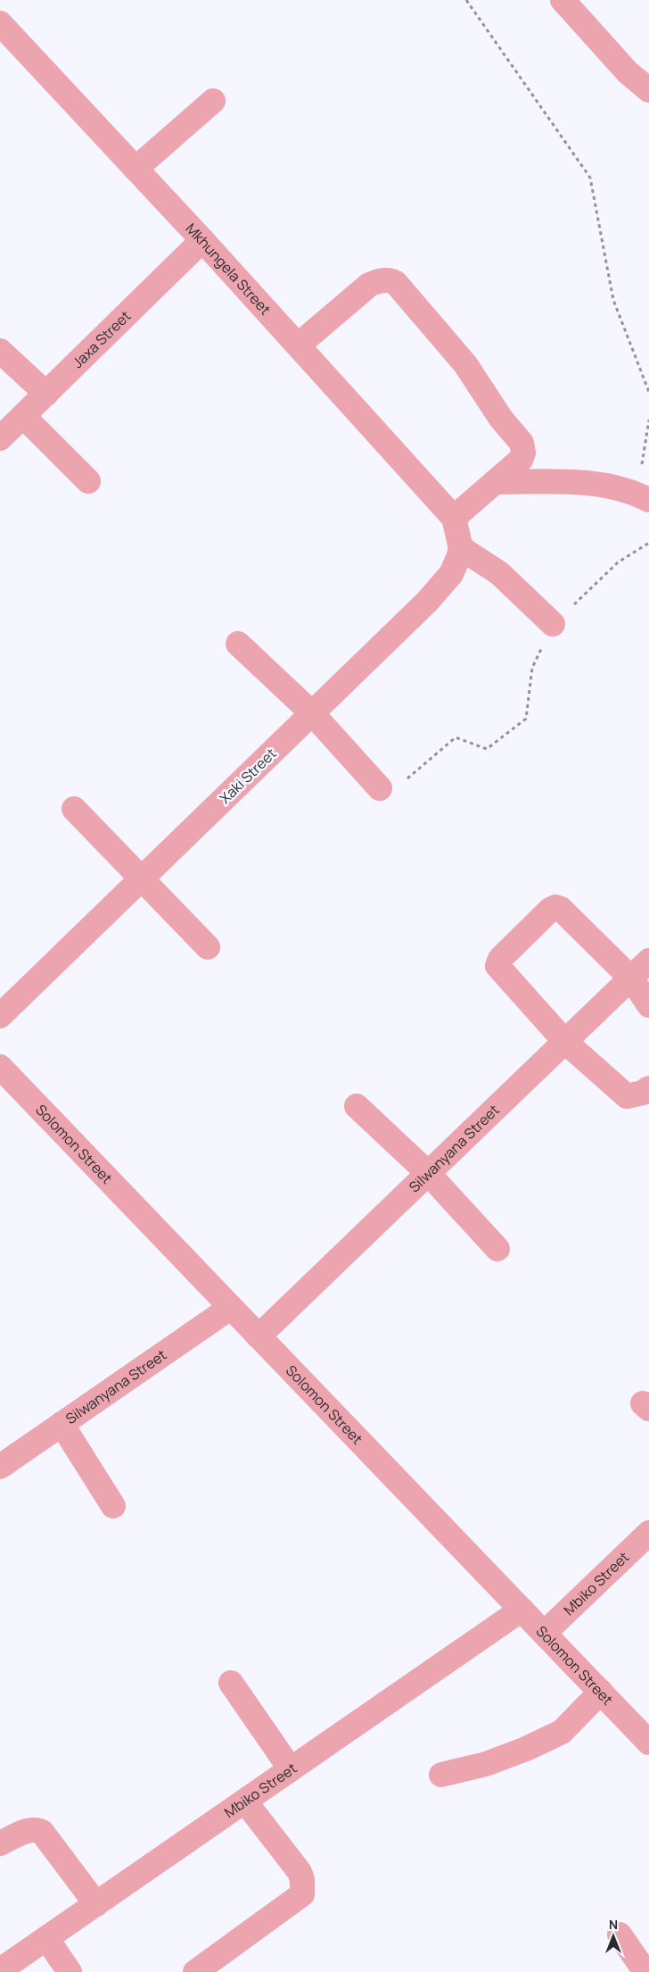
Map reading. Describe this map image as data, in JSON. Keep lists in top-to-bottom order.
{
  "streets": {
    "street": [
      "Mkhungela Street",
      "Jaxa Street",
      "Xaki Street",
      "Solomon Street",
      "Silwanyana Street",
      "Mbiko Street"
    ]
  },
  "crossings": [
    ["Mkhungela Street", "Jaxa Street"],
    ["Solomon Street", "Silwanyana Street"],
    ["Solomon Street", "Mbiko Street"]
  ],
  "north": "top"
}
